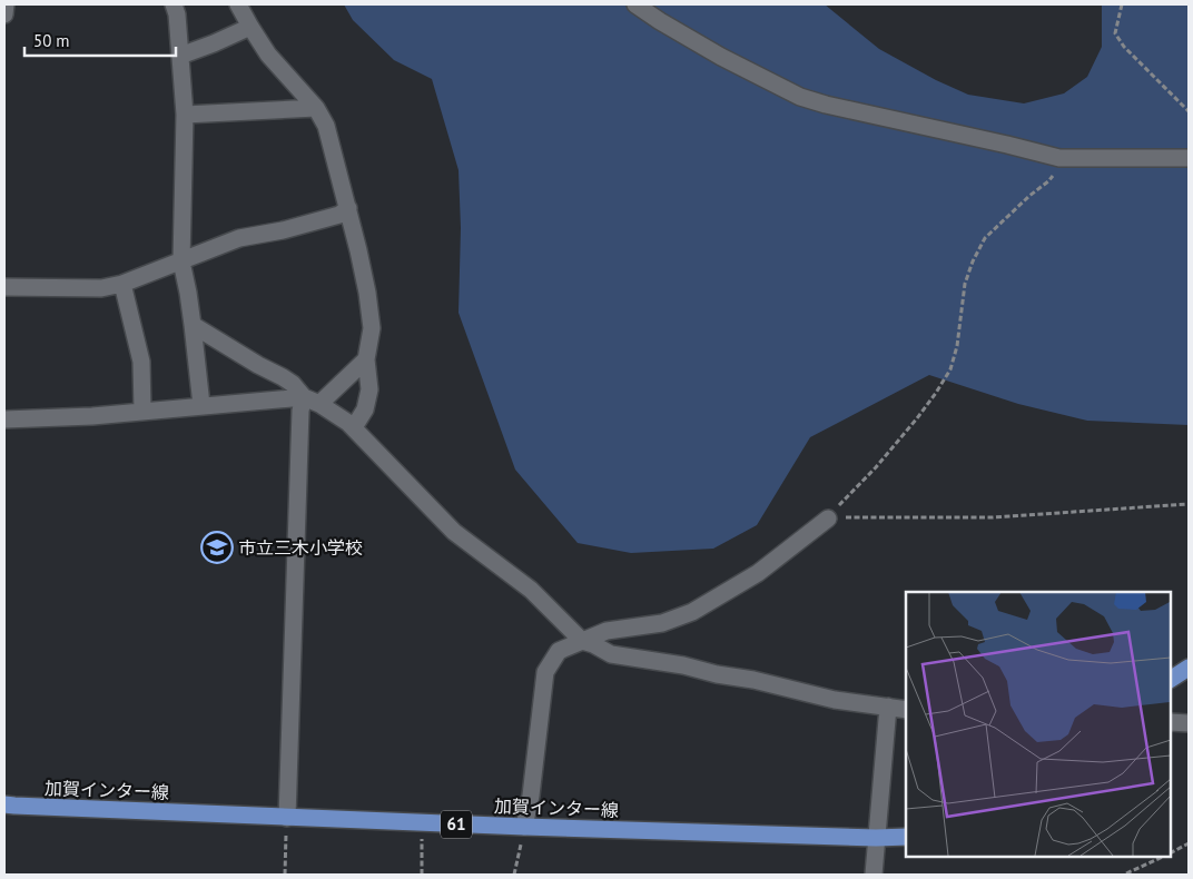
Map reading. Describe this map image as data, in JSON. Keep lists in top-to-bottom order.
{
  "streets": {
    "main road": ["加賀インター線", "61"]
  },
  "places": {
    "school or university": ["市立三木小学校"]
  },
  "scale_bar": "50 m"
}
